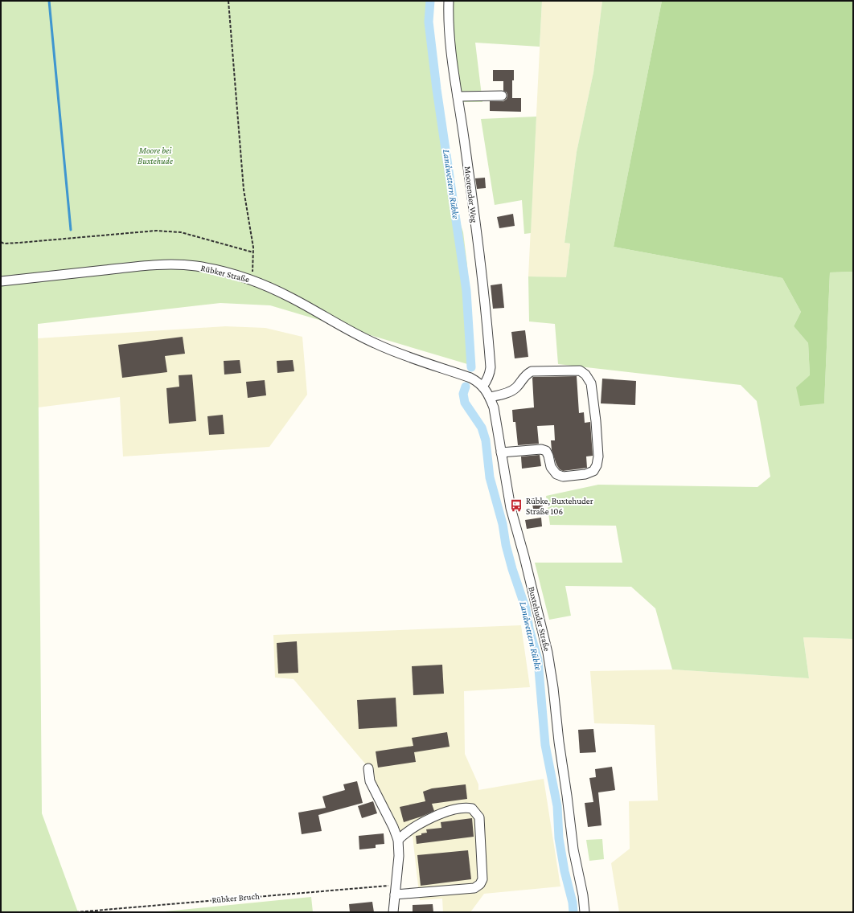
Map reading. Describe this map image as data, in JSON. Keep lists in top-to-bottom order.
{
  "streets": {
    "street": ["Moorender Weg", "Rübker Straße", "Buxtehuder Straße"],
    "path": ["Rübker Bruch"]
  },
  "crossings": [
    ["Moorender Weg", "Buxtehuder Straße"],
    ["Rübker Straße", "Buxtehuder Straße"]
  ],
  "water": ["Landwettern Rübke"],
  "parks": ["Moore bei Buxtehude"],
  "places": {
    "bus stop": ["Rübke, Buxtehuder Straße 106"]
  }
}
